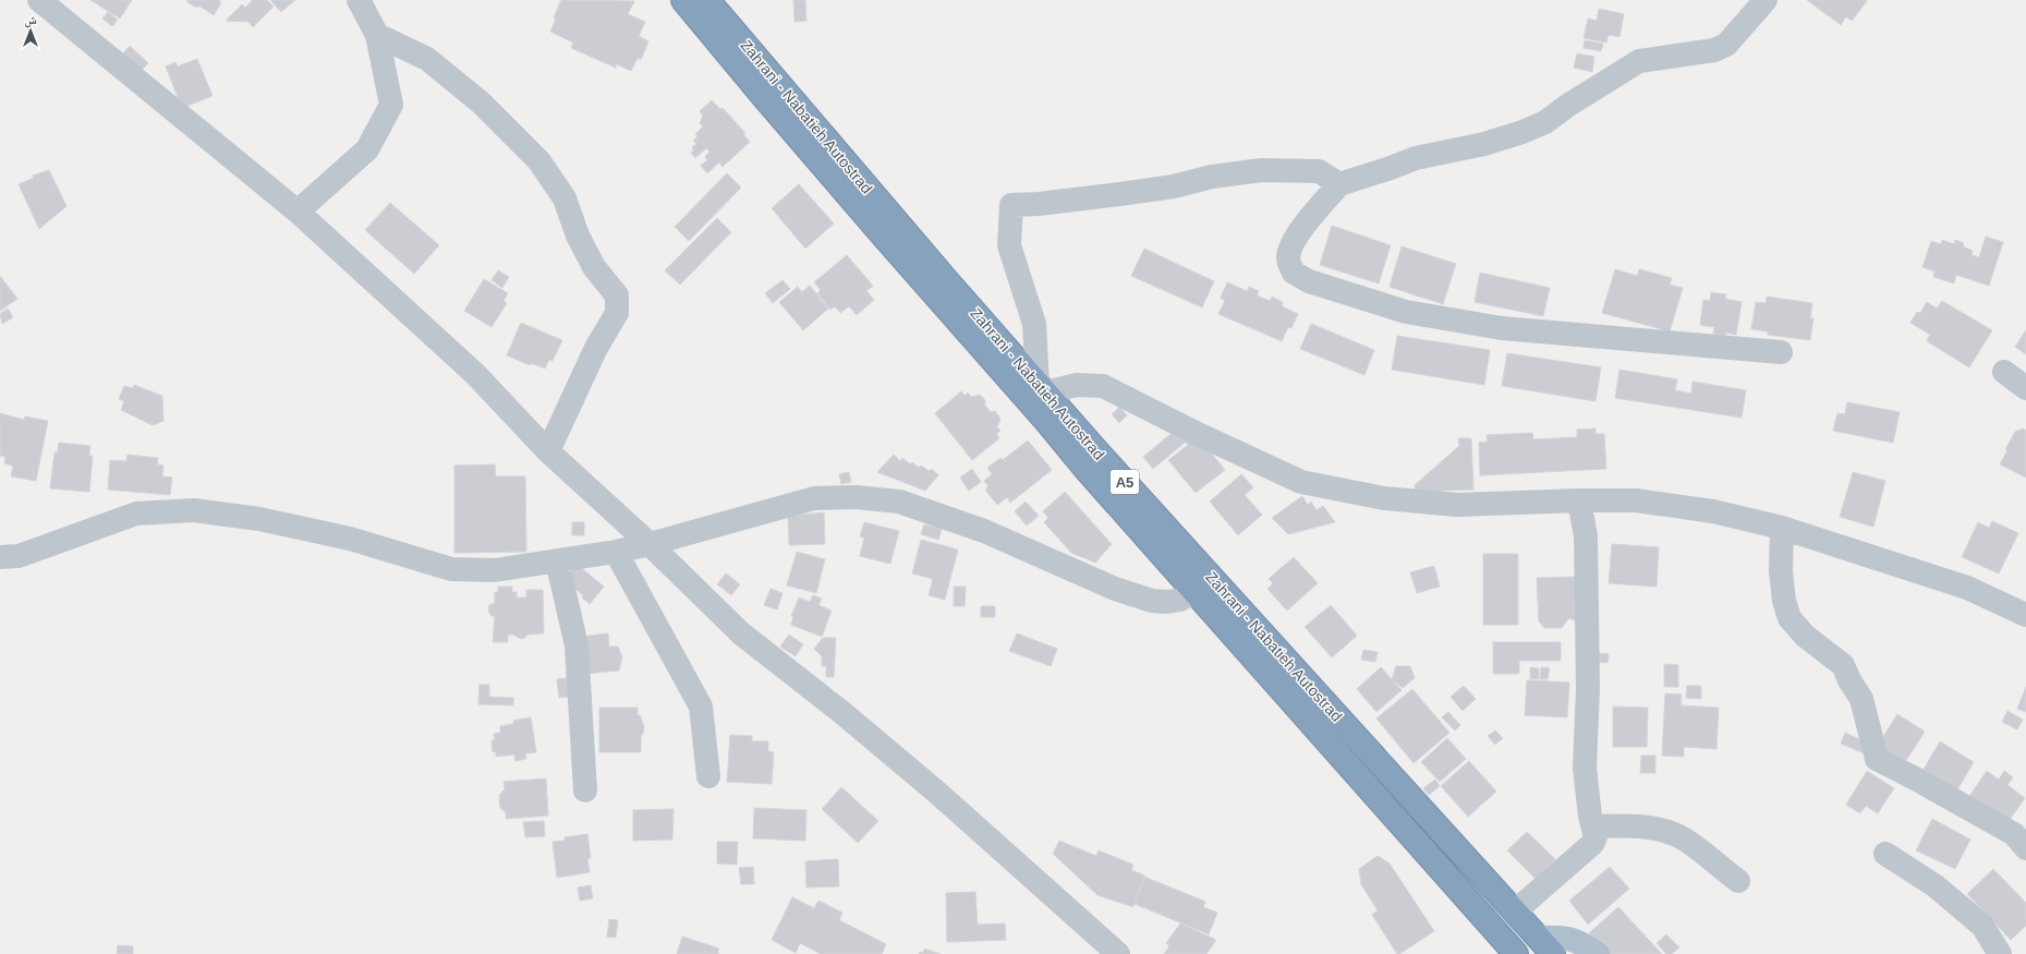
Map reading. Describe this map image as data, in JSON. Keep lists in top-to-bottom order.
{
  "streets": {
    "highway": ["Zahrani - Nabatieh Autostrad", "A5"]
  },
  "north": "top"
}
